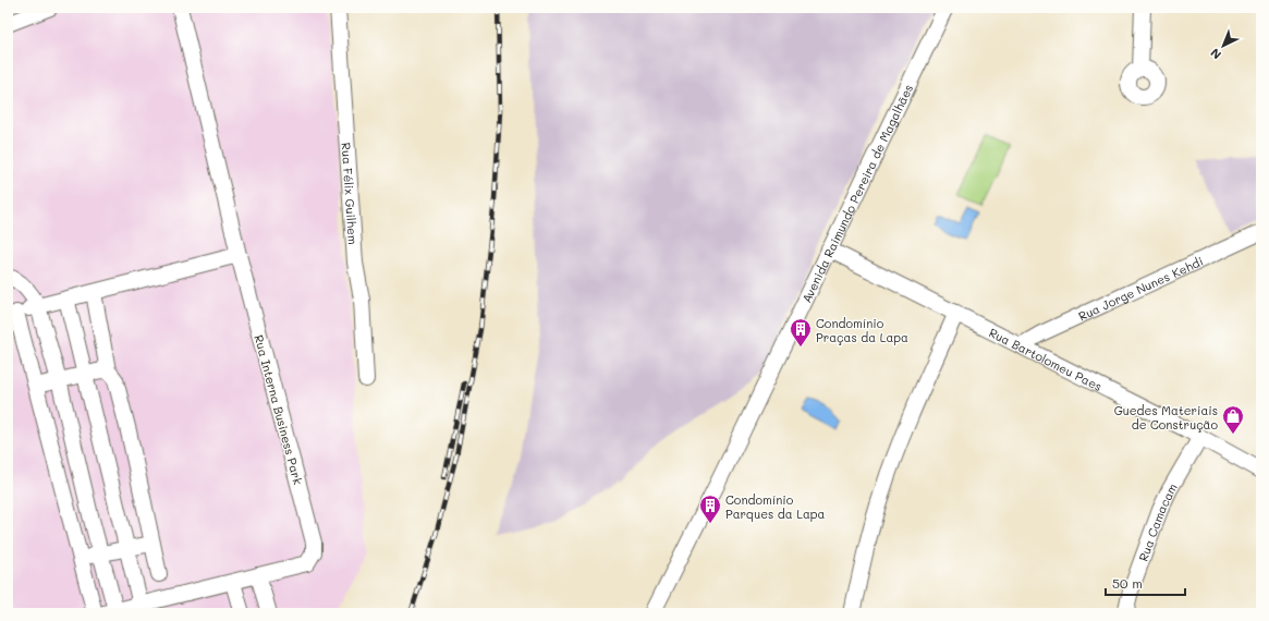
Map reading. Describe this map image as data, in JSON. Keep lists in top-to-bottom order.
{
  "streets": {
    "street": [
      "Rua Félix Guilhem",
      "Avenida Raimundo Pereira de Magalhães",
      "Rua Jorge Nunes Kehdi",
      "Rua Bartolomeu Paes",
      "Rua Interna Business Park",
      "Rua Camacam"
    ]
  },
  "crossings": [
    ["Avenida Raimundo Pereira de Magalhães", "Rua Bartolomeu Paes"],
    ["Rua Jorge Nunes Kehdi", "Rua Bartolomeu Paes"],
    ["Rua Bartolomeu Paes", "Rua Camacam"]
  ],
  "places": {
    "building": ["Condomínio Praças da Lapa", "Condomínio Parques da Lapa"],
    "shop": ["Guedes Materiais de Construção"]
  },
  "scale_bar": "50 m",
  "north": "bottom left"
}
